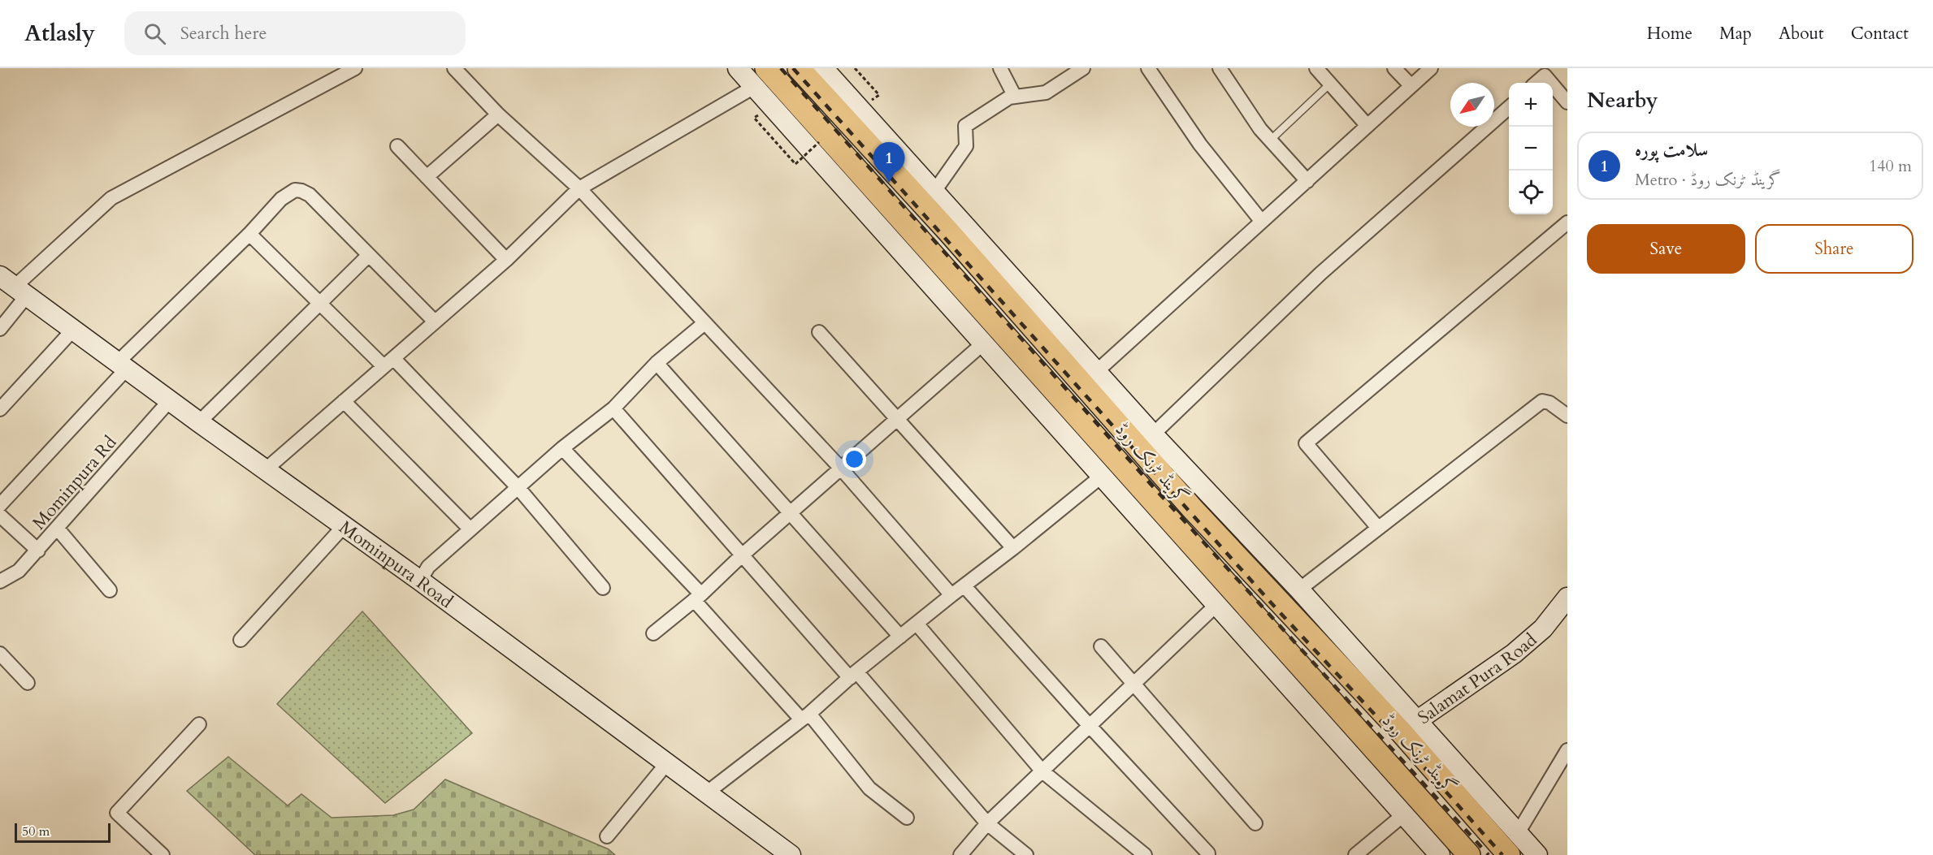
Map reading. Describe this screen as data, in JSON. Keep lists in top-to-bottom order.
{
  "streets": {
    "main road": ["گرینڈ ٹرنک روڈ"],
    "street": ["Mominpura Rd", "Mominpura Road", "Salamat Pura Road"]
  },
  "crossings": [
    ["گرینڈ ٹرنک روڈ", "Salamat Pura Road"],
    ["Mominpura Rd", "Mominpura Road"]
  ],
  "scale_bar": "50 m",
  "north": "bottom left",
  "page": {
    "header": "Atlasly",
    "search": "Search here",
    "nav": [
      "Home",
      "Map",
      "About",
      "Contact"
    ],
    "heading": "Nearby",
    "map_buttons": ["+", "−"],
    "list": [
      {
        "mark": "1",
        "name": "سلامت پورہ",
        "note": "Metro · گرینڈ ٹرنک روڈ",
        "value": "140 m"
      }
    ],
    "pins": "1",
    "buttons": ["Save", "Share"],
    "scale": "50 m"
  }
}
